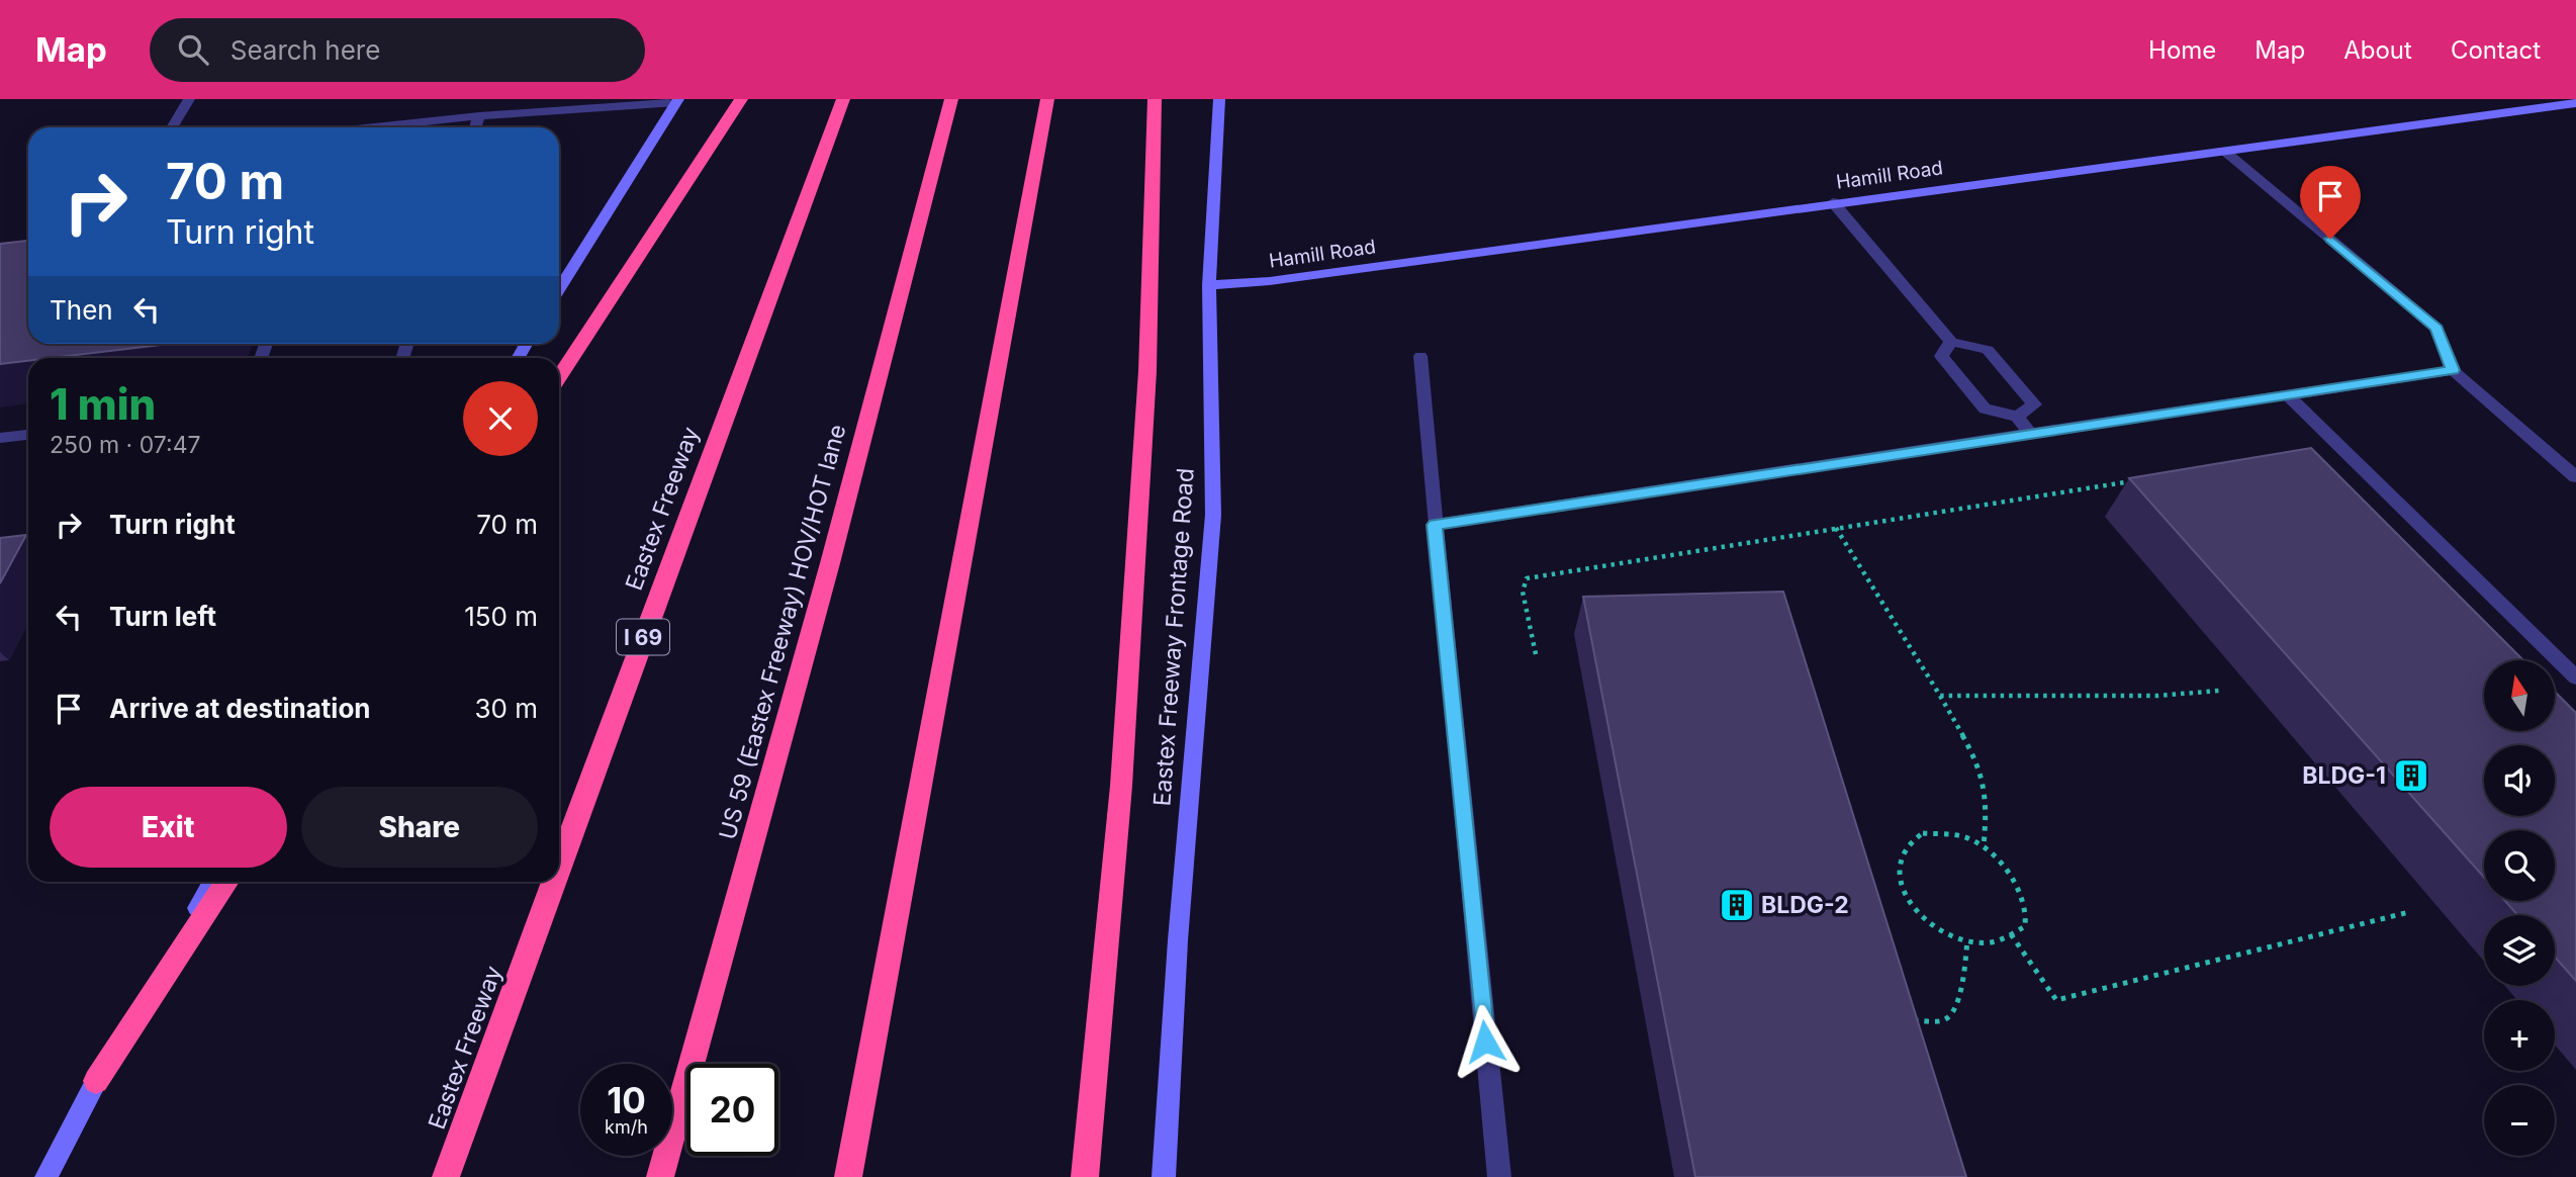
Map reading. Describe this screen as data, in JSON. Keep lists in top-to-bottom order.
{
  "streets": {
    "highway": ["Eastex Freeway", "US 59 (Eastex Freeway) HOV/HOT lane", "I 69"],
    "main road": ["Hamill Road", "Eastex Freeway Frontage Road"]
  },
  "crossings": [
    ["Hamill Road", "Eastex Freeway Frontage Road"]
  ],
  "places": {
    "building": ["BLDG-1", "BLDG-2"]
  },
  "north": "top",
  "page": {
    "header": "Map",
    "search": "Search here",
    "nav": [
      "Home",
      "Map",
      "About",
      "Contact"
    ],
    "turn": ["70 m", "Turn right"],
    "then": "Then",
    "heading": ["1 min", "250 m · 07:47"],
    "list": [
      {
        "name": "Turn right",
        "value": "70 m"
      },
      {
        "name": "Turn left",
        "value": "150 m"
      },
      {
        "name": "Arrive at destination",
        "value": "30 m"
      }
    ],
    "map_buttons": ["+", "−"],
    "buttons": ["Exit", "Share"],
    "speed": "10 km/h",
    "limit": "20"
  }
}
